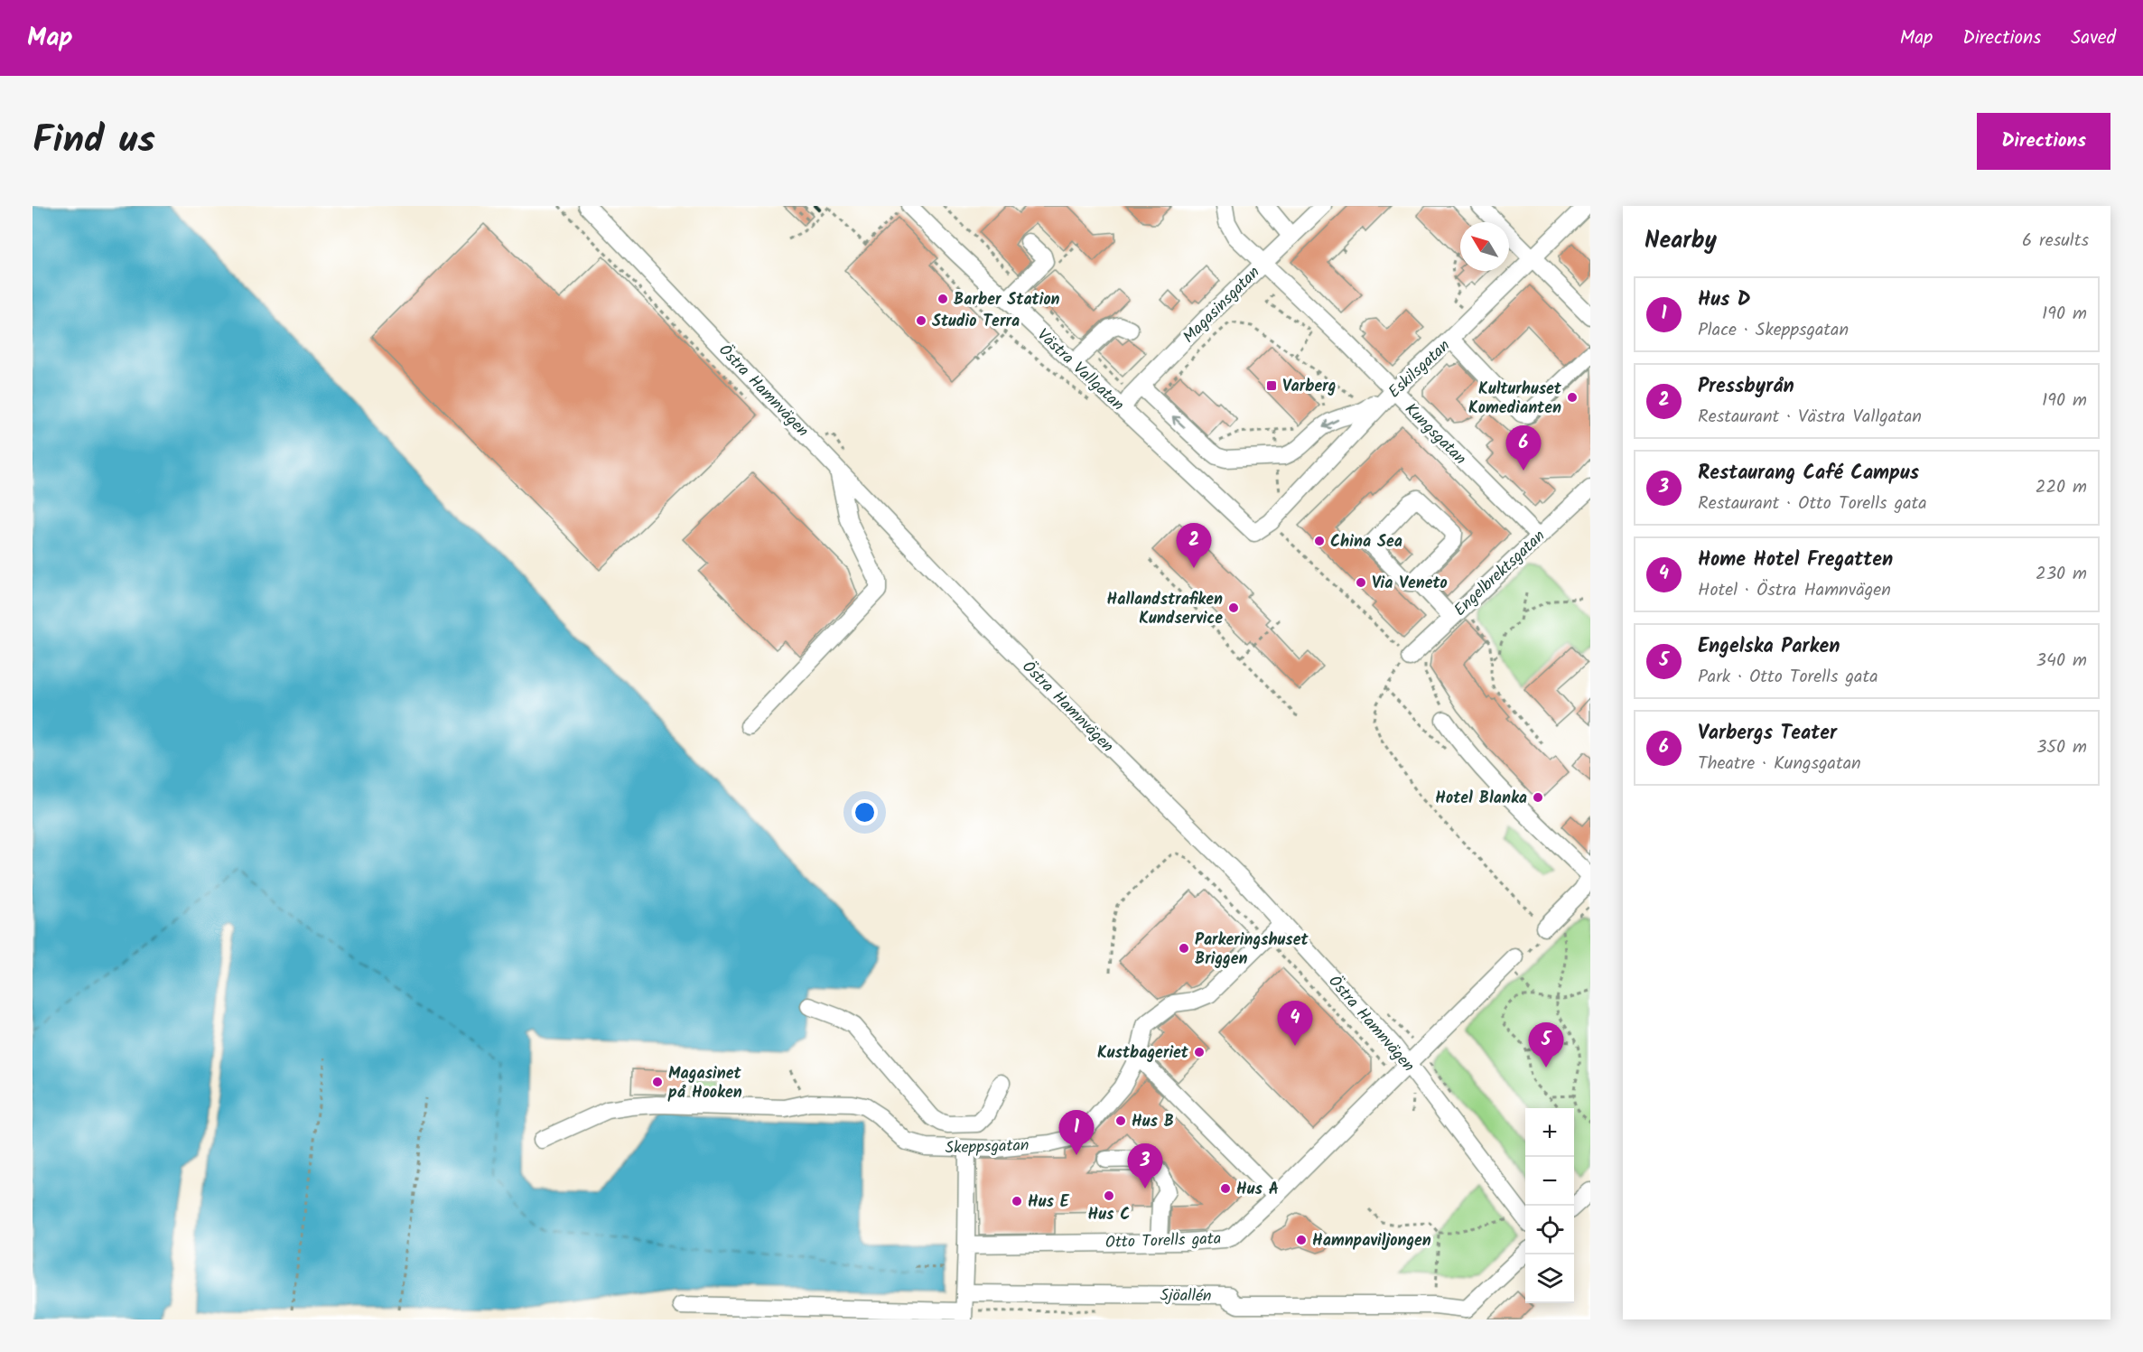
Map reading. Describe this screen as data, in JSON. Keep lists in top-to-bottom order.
{
  "streets": {
    "street": [
      "Magasinsgatan",
      "Eskilsgatan",
      "Västra Vallgatan",
      "Östra Hamnvägen",
      "Kungsgatan",
      "Engelbrektsgatan",
      "Skeppsgatan",
      "Otto Torells gata",
      "Sjöallén"
    ]
  },
  "crossings": [
    ["Magasinsgatan", "Västra Vallgatan"],
    ["Magasinsgatan", "Kungsgatan"],
    ["Eskilsgatan", "Västra Vallgatan"],
    ["Eskilsgatan", "Kungsgatan"],
    ["Östra Hamnvägen", "Skeppsgatan"],
    ["Östra Hamnvägen", "Otto Torells gata"],
    ["Kungsgatan", "Engelbrektsgatan"]
  ],
  "places": {
    "other": [
      "Barber Station",
      "Studio Terra",
      "Kulturhuset Komedianten",
      "China Sea",
      "Via Veneto",
      "Hallandstrafiken Kundservice",
      "Hotel Blanka",
      "Parkeringshuset Briggen",
      "Kustbageriet",
      "Magasinet på Hooken",
      "Hus B",
      "Hus A",
      "Hus C",
      "Hus E",
      "Hamnpaviljongen"
    ],
    "transit": ["Varberg"]
  },
  "north": "top left",
  "page": {
    "header": "Map",
    "nav": ["Map", "Directions", "Saved"],
    "title": "Find us",
    "buttons": "Directions",
    "heading": ["Nearby", "6 results"],
    "list": [
      {
        "mark": "1",
        "name": "Hus D",
        "note": "Place · Skeppsgatan",
        "value": "190 m"
      },
      {
        "mark": "2",
        "name": "Pressbyrån",
        "note": "Restaurant · Västra Vallgatan",
        "value": "190 m"
      },
      {
        "mark": "3",
        "name": "Restaurang Café Campus",
        "note": "Restaurant · Otto Torells gata",
        "value": "220 m"
      },
      {
        "mark": "4",
        "name": "Home Hotel Fregatten",
        "note": "Hotel · Östra Hamnvägen",
        "value": "230 m"
      },
      {
        "mark": "5",
        "name": "Engelska Parken",
        "note": "Park · Otto Torells gata",
        "value": "340 m"
      },
      {
        "mark": "6",
        "name": "Varbergs Teater",
        "note": "Theatre · Kungsgatan",
        "value": "350 m"
      }
    ],
    "pins": [
      "6",
      "2",
      "4",
      "5",
      "1",
      "3"
    ],
    "map_buttons": ["+", "−"]
  }
}
